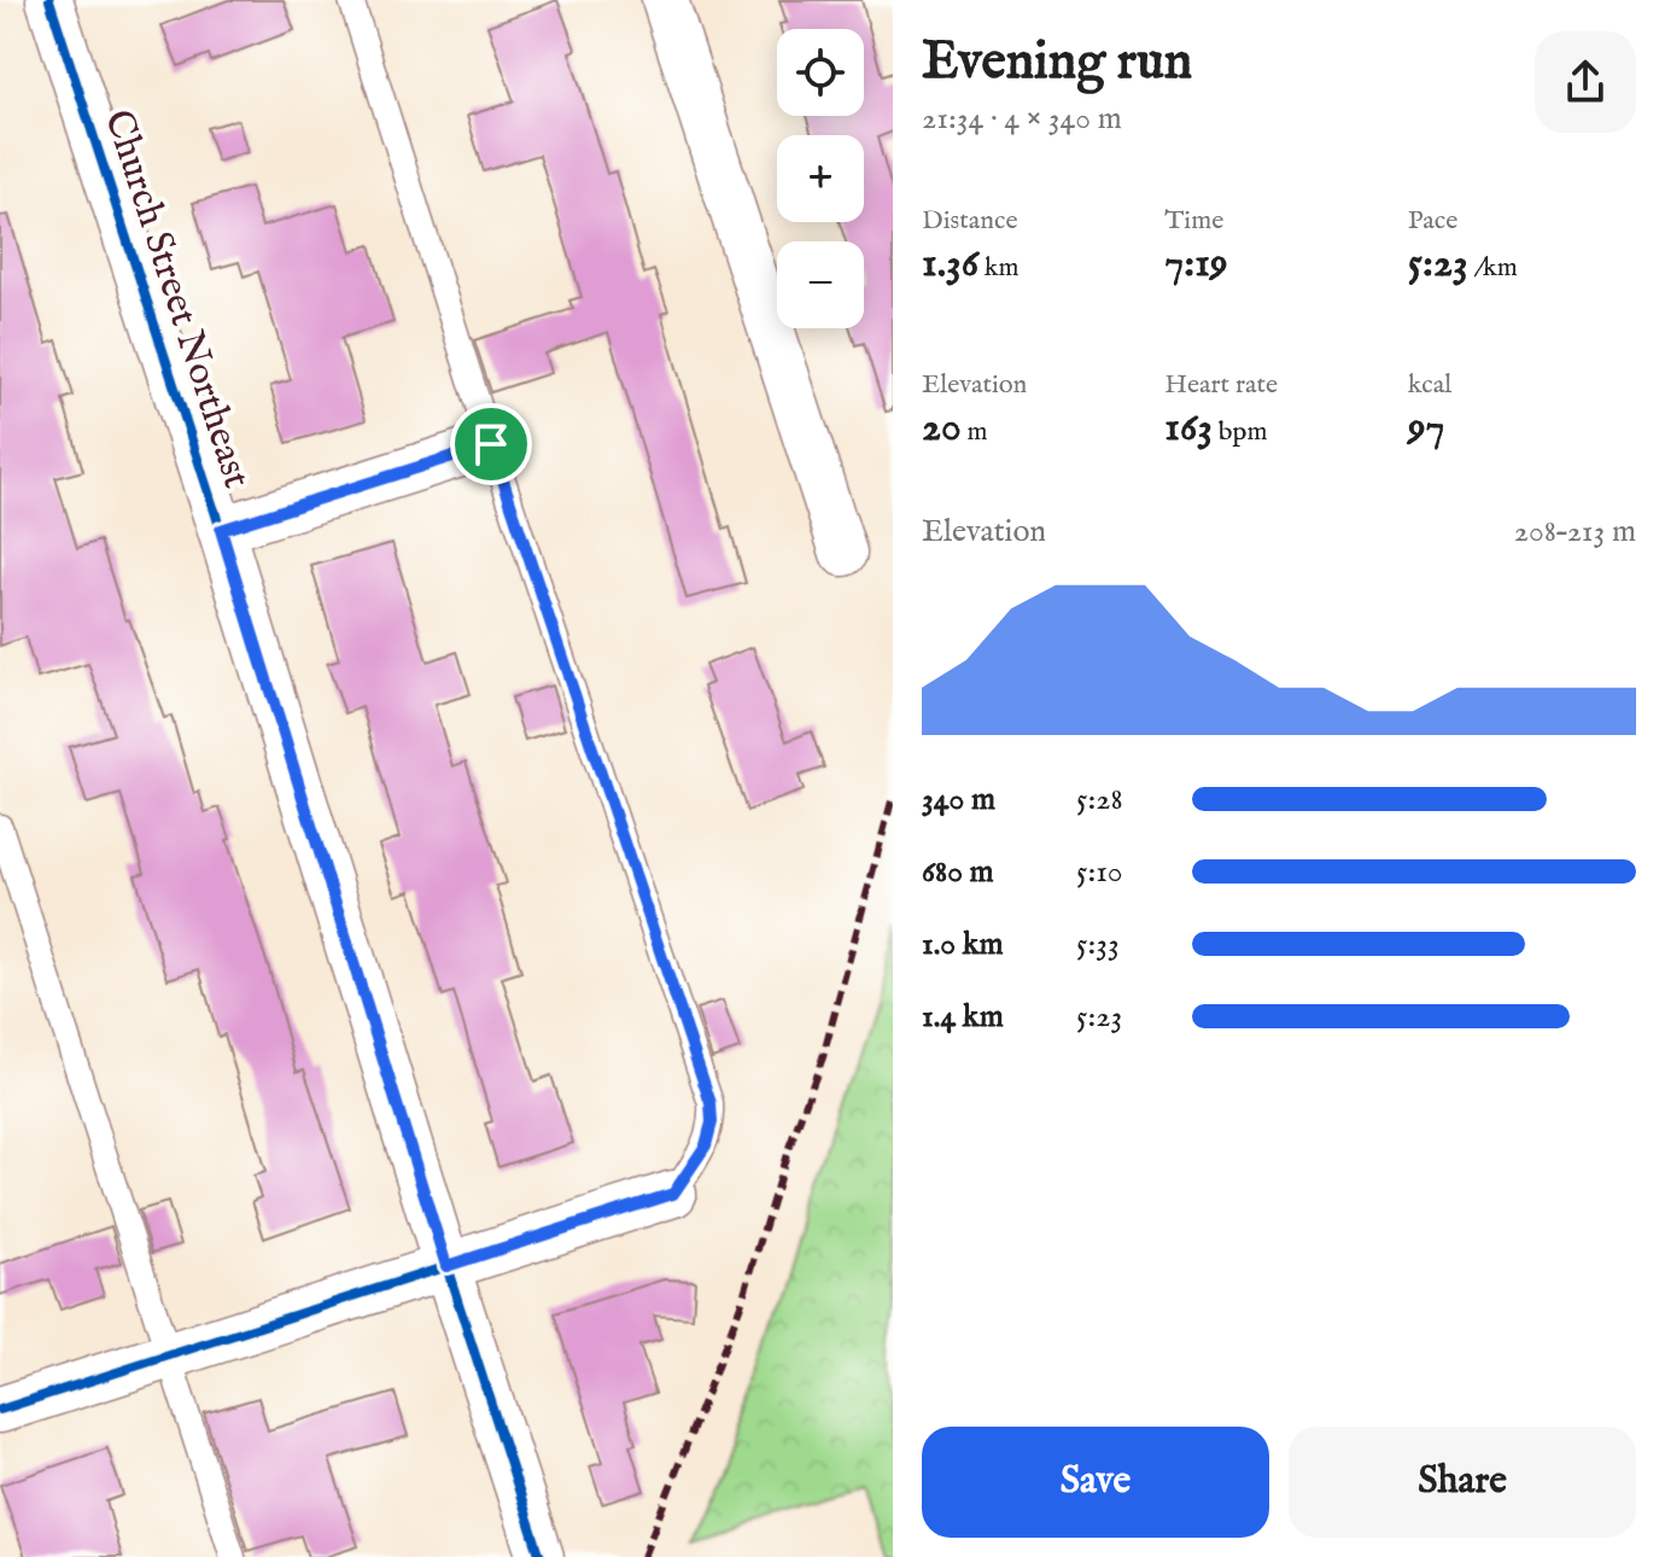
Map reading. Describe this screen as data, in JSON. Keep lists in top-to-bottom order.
{
  "streets": {
    "street": ["Church Street Northeast"]
  },
  "page": {
    "heading": ["Evening run", "21:34 · 4 × 340 m"],
    "map_buttons": ["+", "−"],
    "stats": [
      ["Distance", "1.36 km"],
      ["Time", "7:19"],
      ["Pace", "5:23 /km"],
      ["Elevation", "20 m"],
      ["Heart rate", "163 bpm"],
      ["kcal", "97"]
    ],
    "chart": ["Elevation", "208–213 m"],
    "list": [
      {
        "name": "340 m",
        "note": "5:28"
      },
      {
        "name": "680 m",
        "note": "5:10"
      },
      {
        "name": "1.0 km",
        "note": "5:33"
      },
      {
        "name": "1.4 km",
        "note": "5:23"
      }
    ],
    "buttons": ["Save", "Share"]
  }
}
